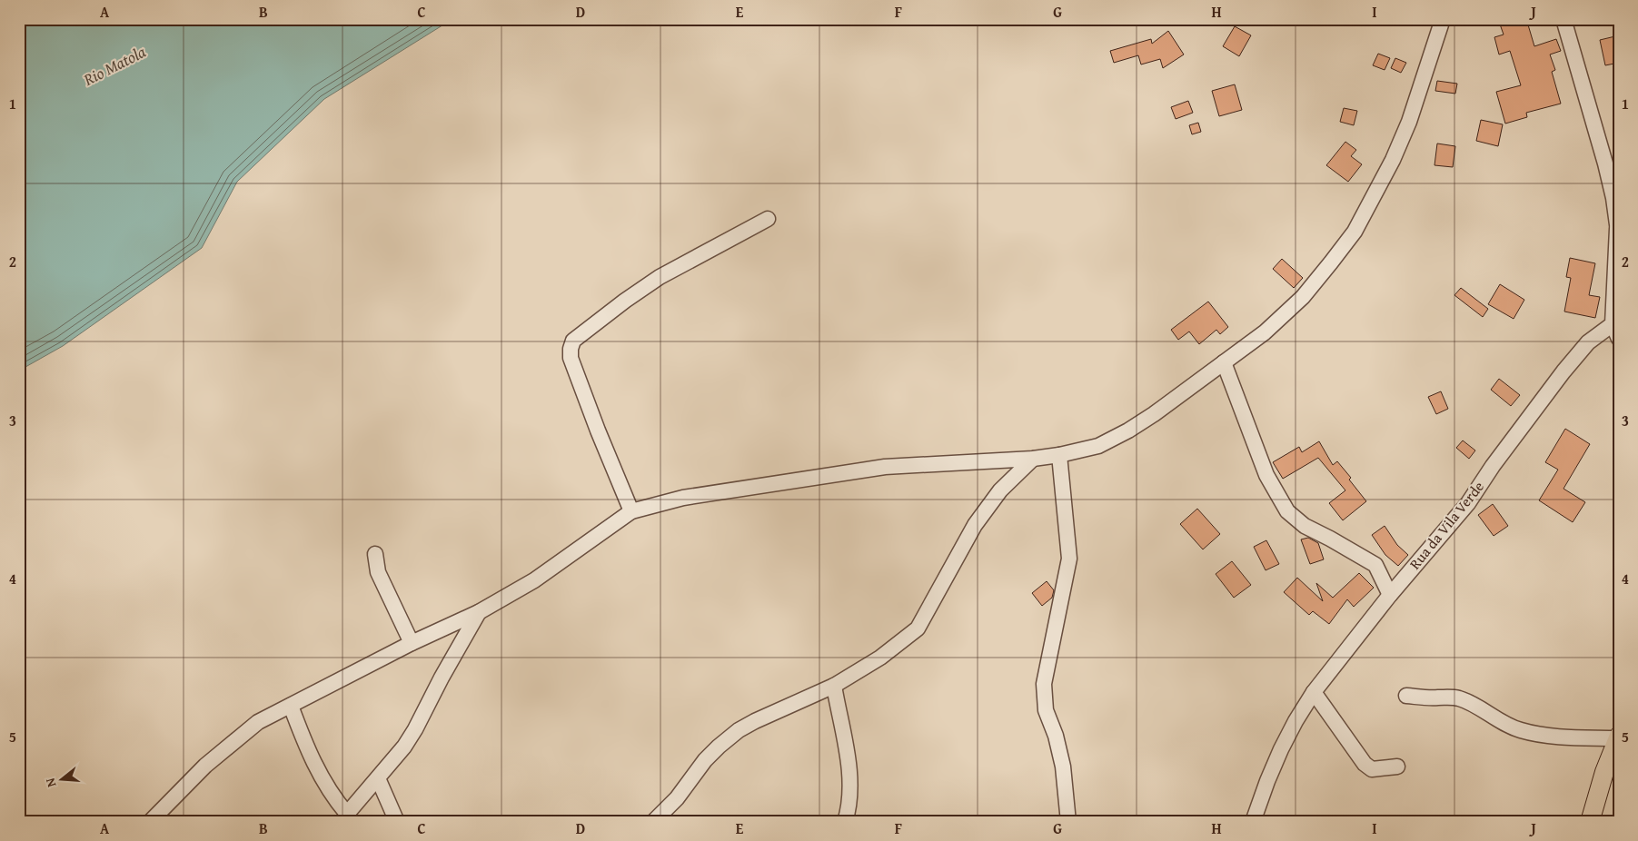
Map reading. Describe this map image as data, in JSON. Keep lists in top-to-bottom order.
{
  "streets": {
    "street": ["Rua da Vila Verde"]
  },
  "water": ["Rio Matola"],
  "north": "left",
  "grid": {
    "columns": [
      "A",
      "B",
      "C",
      "D",
      "E",
      "F",
      "G",
      "H",
      "I",
      "J"
    ],
    "rows": [
      "1",
      "2",
      "3",
      "4",
      "5"
    ]
  }
}
